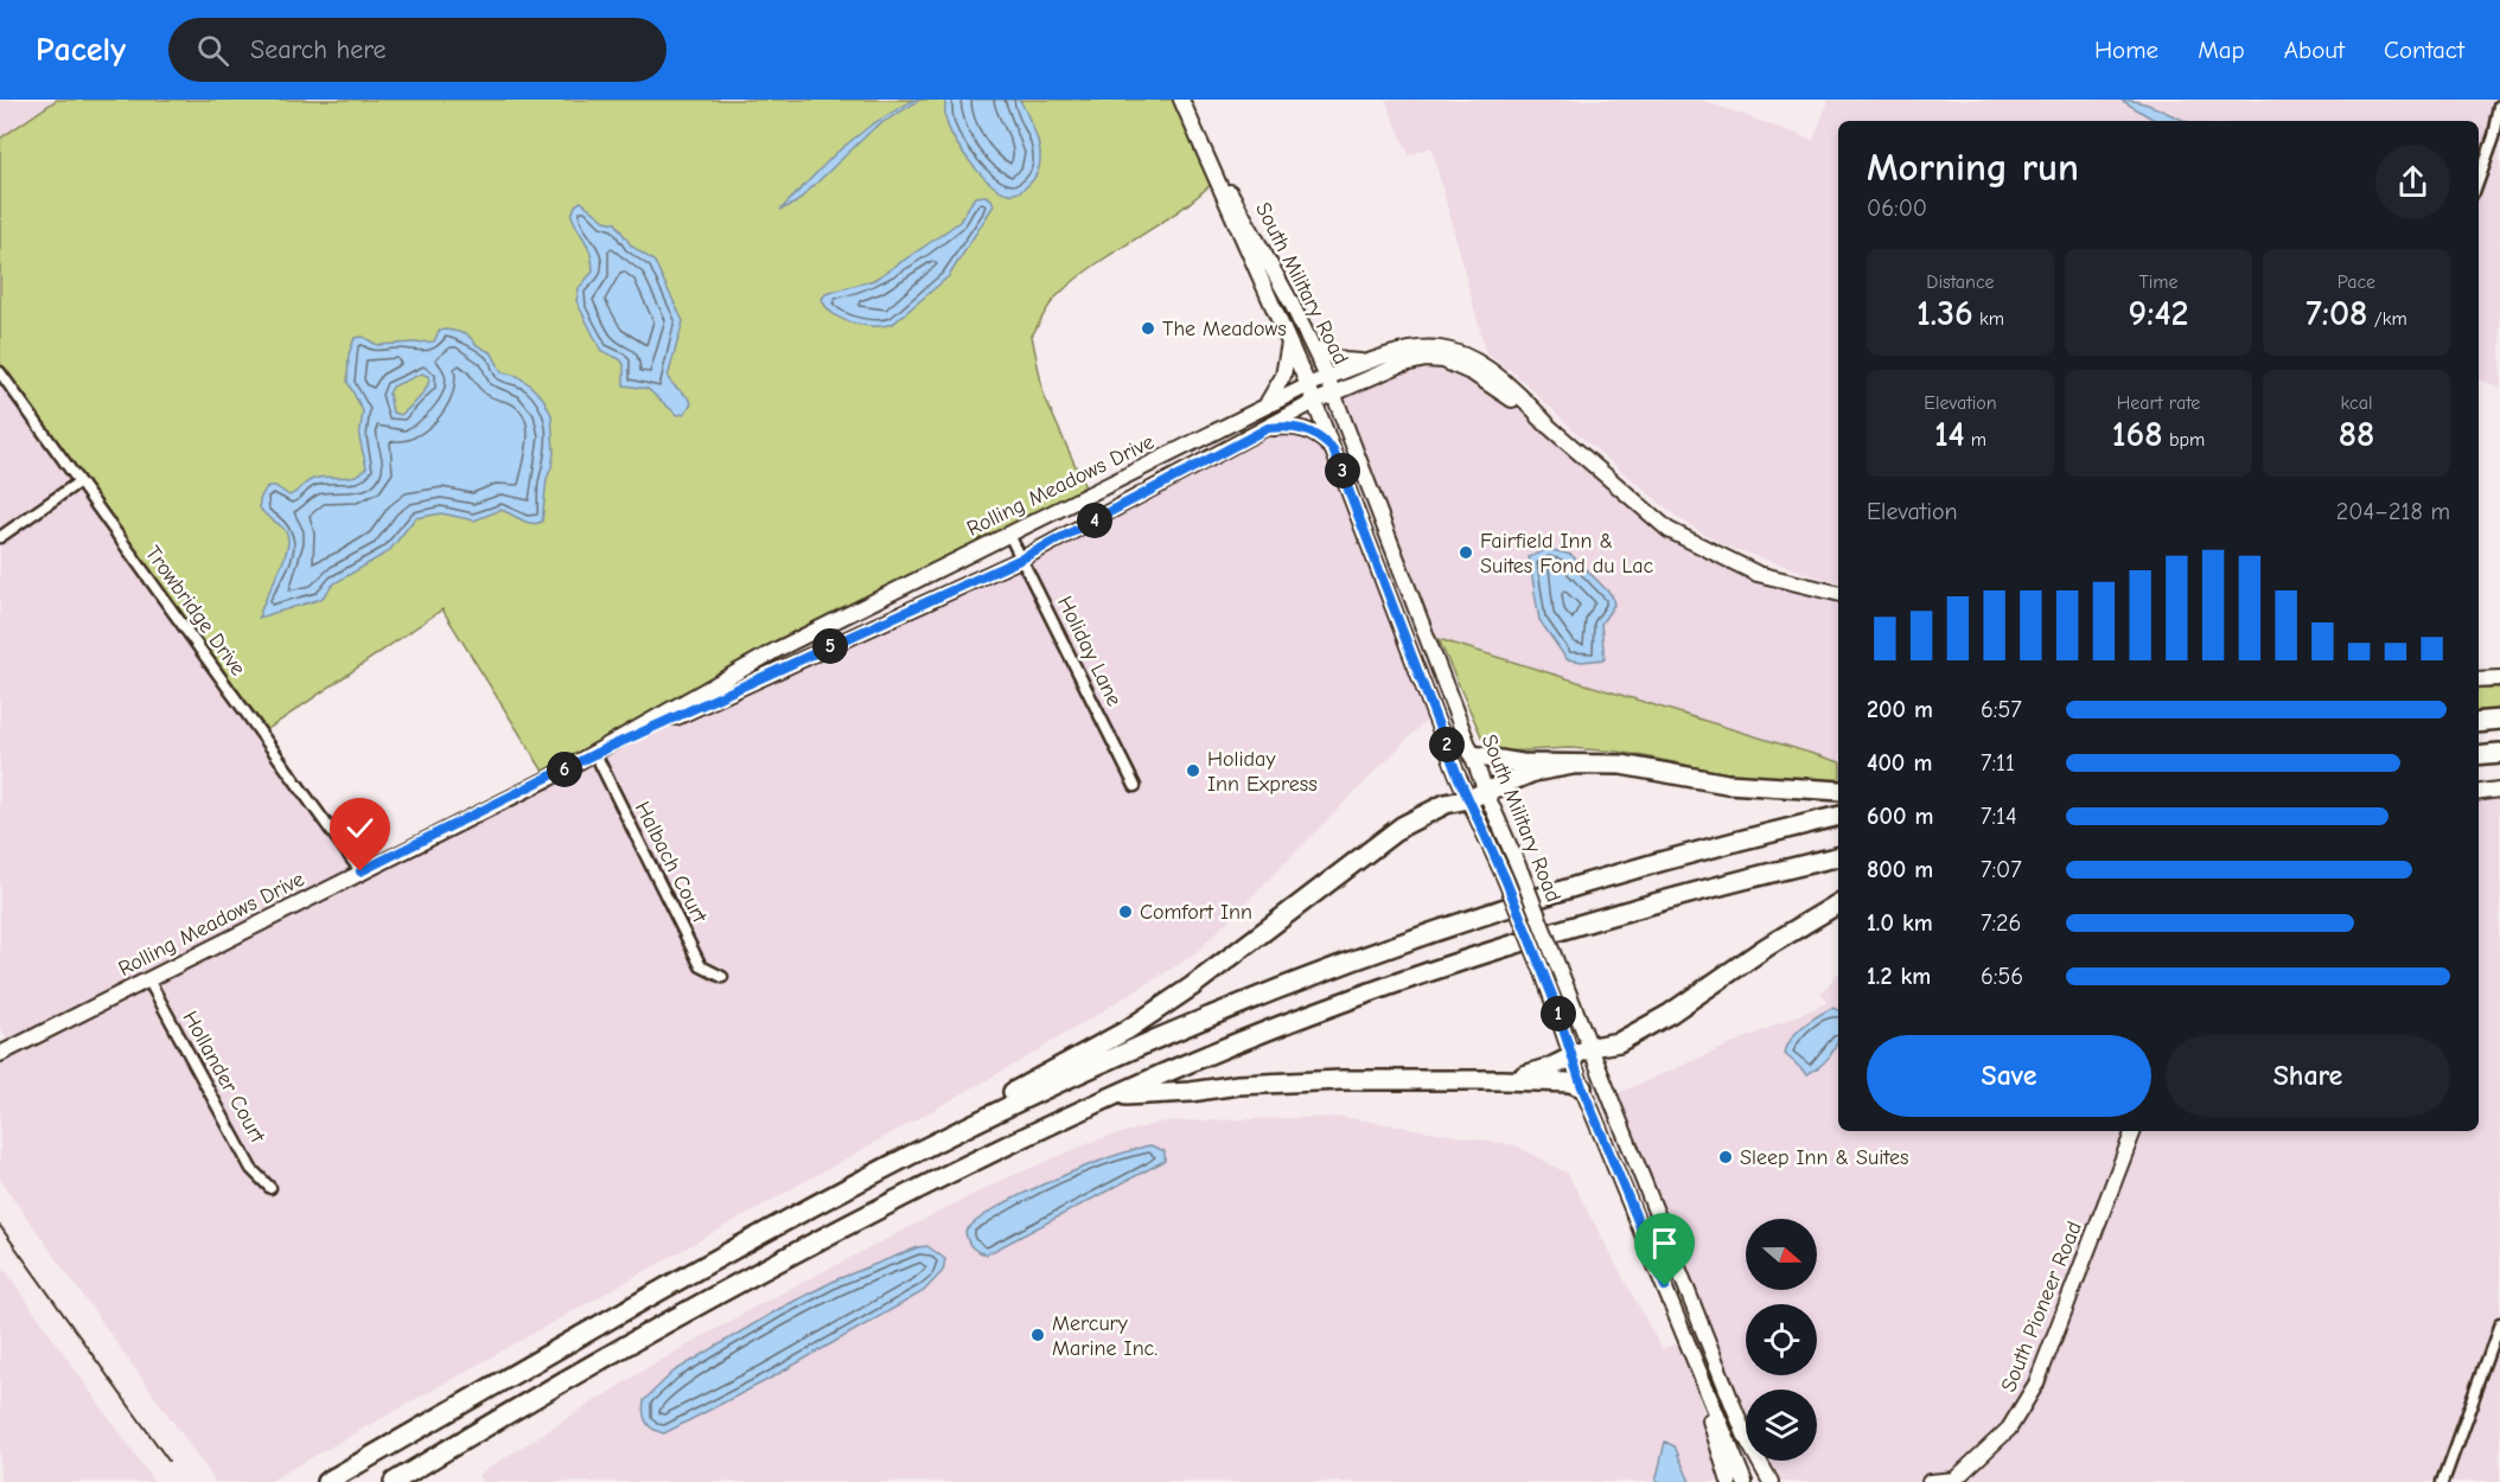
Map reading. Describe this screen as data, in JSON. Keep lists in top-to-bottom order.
{
  "streets": {
    "main road": ["South Military Road", "Rolling Meadows Drive", "South Pioneer Road"],
    "street": [
      "Trowbridge Drive",
      "Holiday Lane",
      "Halbach Court",
      "Hollander Court"
    ]
  },
  "crossings": [
    ["South Military Road", "Rolling Meadows Drive"],
    ["Rolling Meadows Drive", "Trowbridge Drive"],
    ["Rolling Meadows Drive", "Holiday Lane"],
    ["Rolling Meadows Drive", "Halbach Court"],
    ["Rolling Meadows Drive", "Hollander Court"]
  ],
  "places": [
    "The Meadows",
    "Fairfield Inn & Suites Fond du Lac",
    "Holiday Inn Express",
    "Comfort Inn",
    "Sleep Inn & Suites",
    "Mercury Marine Inc."
  ],
  "north": "right",
  "page": {
    "header": "Pacely",
    "search": "Search here",
    "nav": [
      "Home",
      "Map",
      "About",
      "Contact"
    ],
    "heading": ["Morning run", "06:00"],
    "stats": [
      ["Distance", "1.36 km"],
      ["Time", "9:42"],
      ["Pace", "7:08 /km"],
      ["Elevation", "14 m"],
      ["Heart rate", "168 bpm"],
      ["kcal", "88"]
    ],
    "pins": [
      "3",
      "4",
      "5",
      "2",
      "6",
      "1"
    ],
    "chart": ["Elevation", "204–218 m"],
    "list": [
      {
        "name": "200 m",
        "note": "6:57"
      },
      {
        "name": "400 m",
        "note": "7:11"
      },
      {
        "name": "600 m",
        "note": "7:14"
      },
      {
        "name": "800 m",
        "note": "7:07"
      },
      {
        "name": "1.0 km",
        "note": "7:26"
      },
      {
        "name": "1.2 km",
        "note": "6:56"
      }
    ],
    "buttons": ["Save", "Share"]
  }
}
